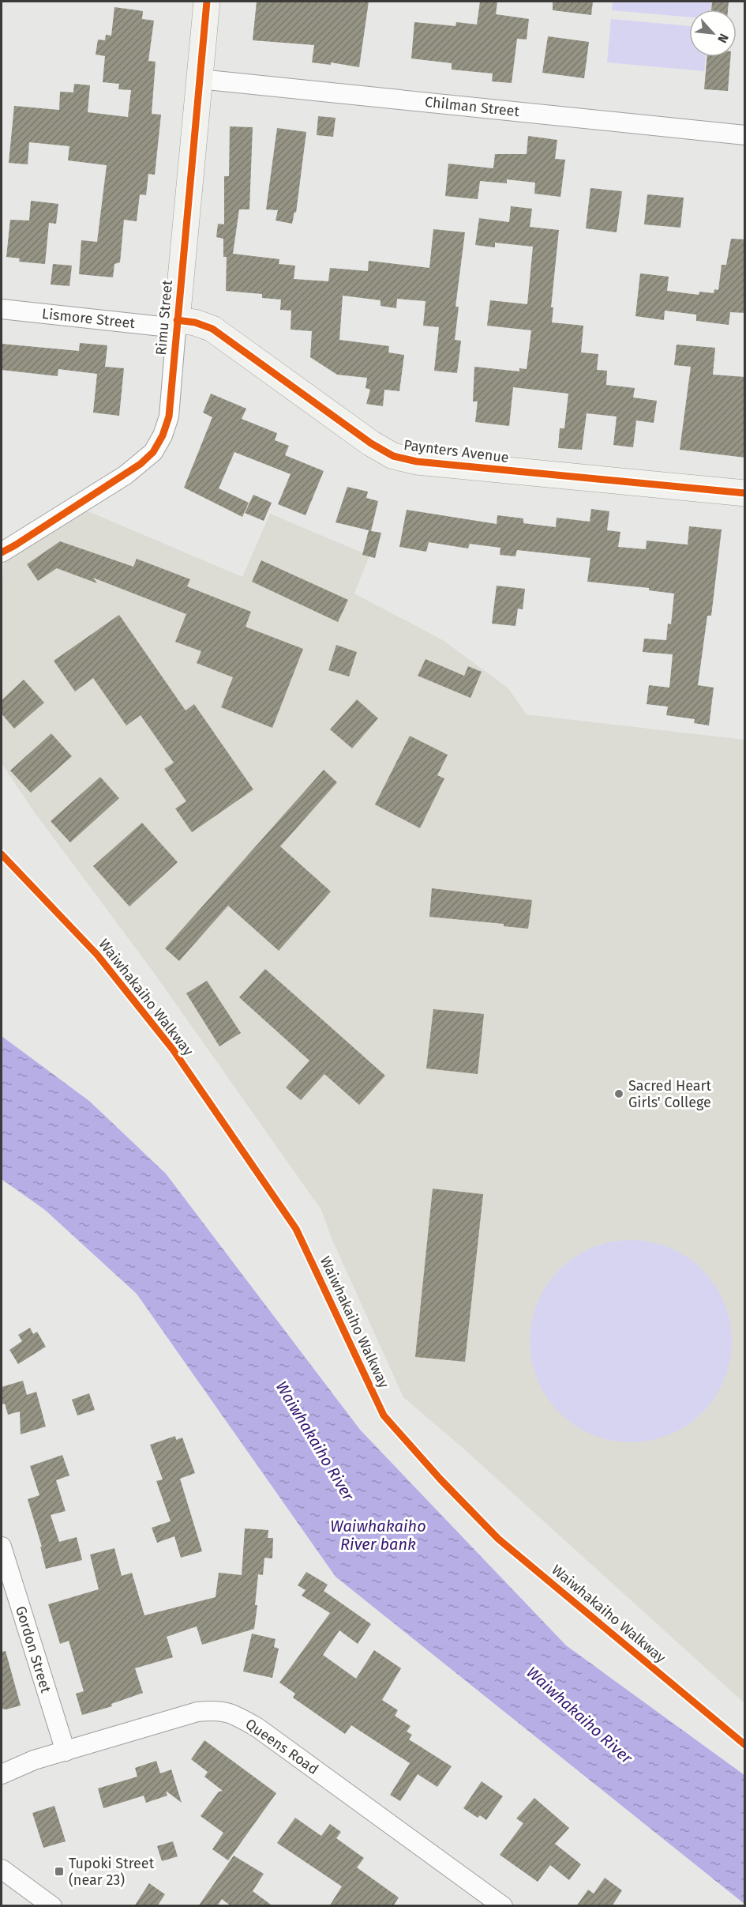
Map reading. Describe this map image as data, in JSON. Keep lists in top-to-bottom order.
{
  "streets": {
    "street": [
      "Chilman Street",
      "Rimu Street",
      "Lismore Street",
      "Paynters Avenue",
      "Gordon Street",
      "Queens Road"
    ],
    "cycle path": ["Waiwhakaiho Walkway"]
  },
  "crossings": [
    ["Chilman Street", "Rimu Street"],
    ["Rimu Street", "Lismore Street"],
    ["Rimu Street", "Paynters Avenue"],
    ["Lismore Street", "Paynters Avenue"],
    ["Gordon Street", "Queens Road"]
  ],
  "water": ["Waiwhakaiho River", "Waiwhakaiho River bank"],
  "places": {
    "other": ["Sacred Heart Girls' College"],
    "transit": ["Tupoki Street (near 23)"]
  },
  "north": "bottom right"
}
